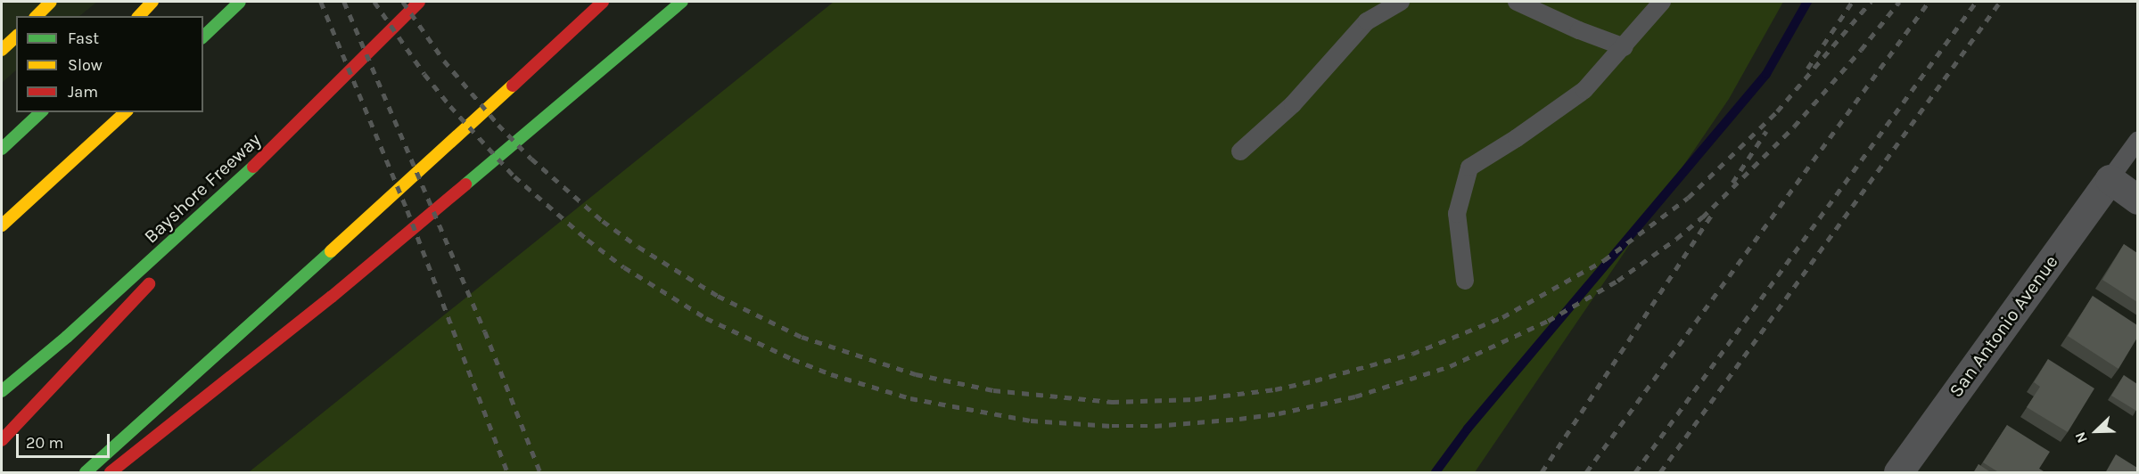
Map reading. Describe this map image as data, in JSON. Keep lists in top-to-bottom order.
{
  "streets": {
    "highway": ["Bayshore Freeway"],
    "street": ["San Antonio Avenue"]
  },
  "legend": ["Fast", "Slow", "Jam"],
  "scale_bar": "20 m",
  "north": "bottom left"
}
